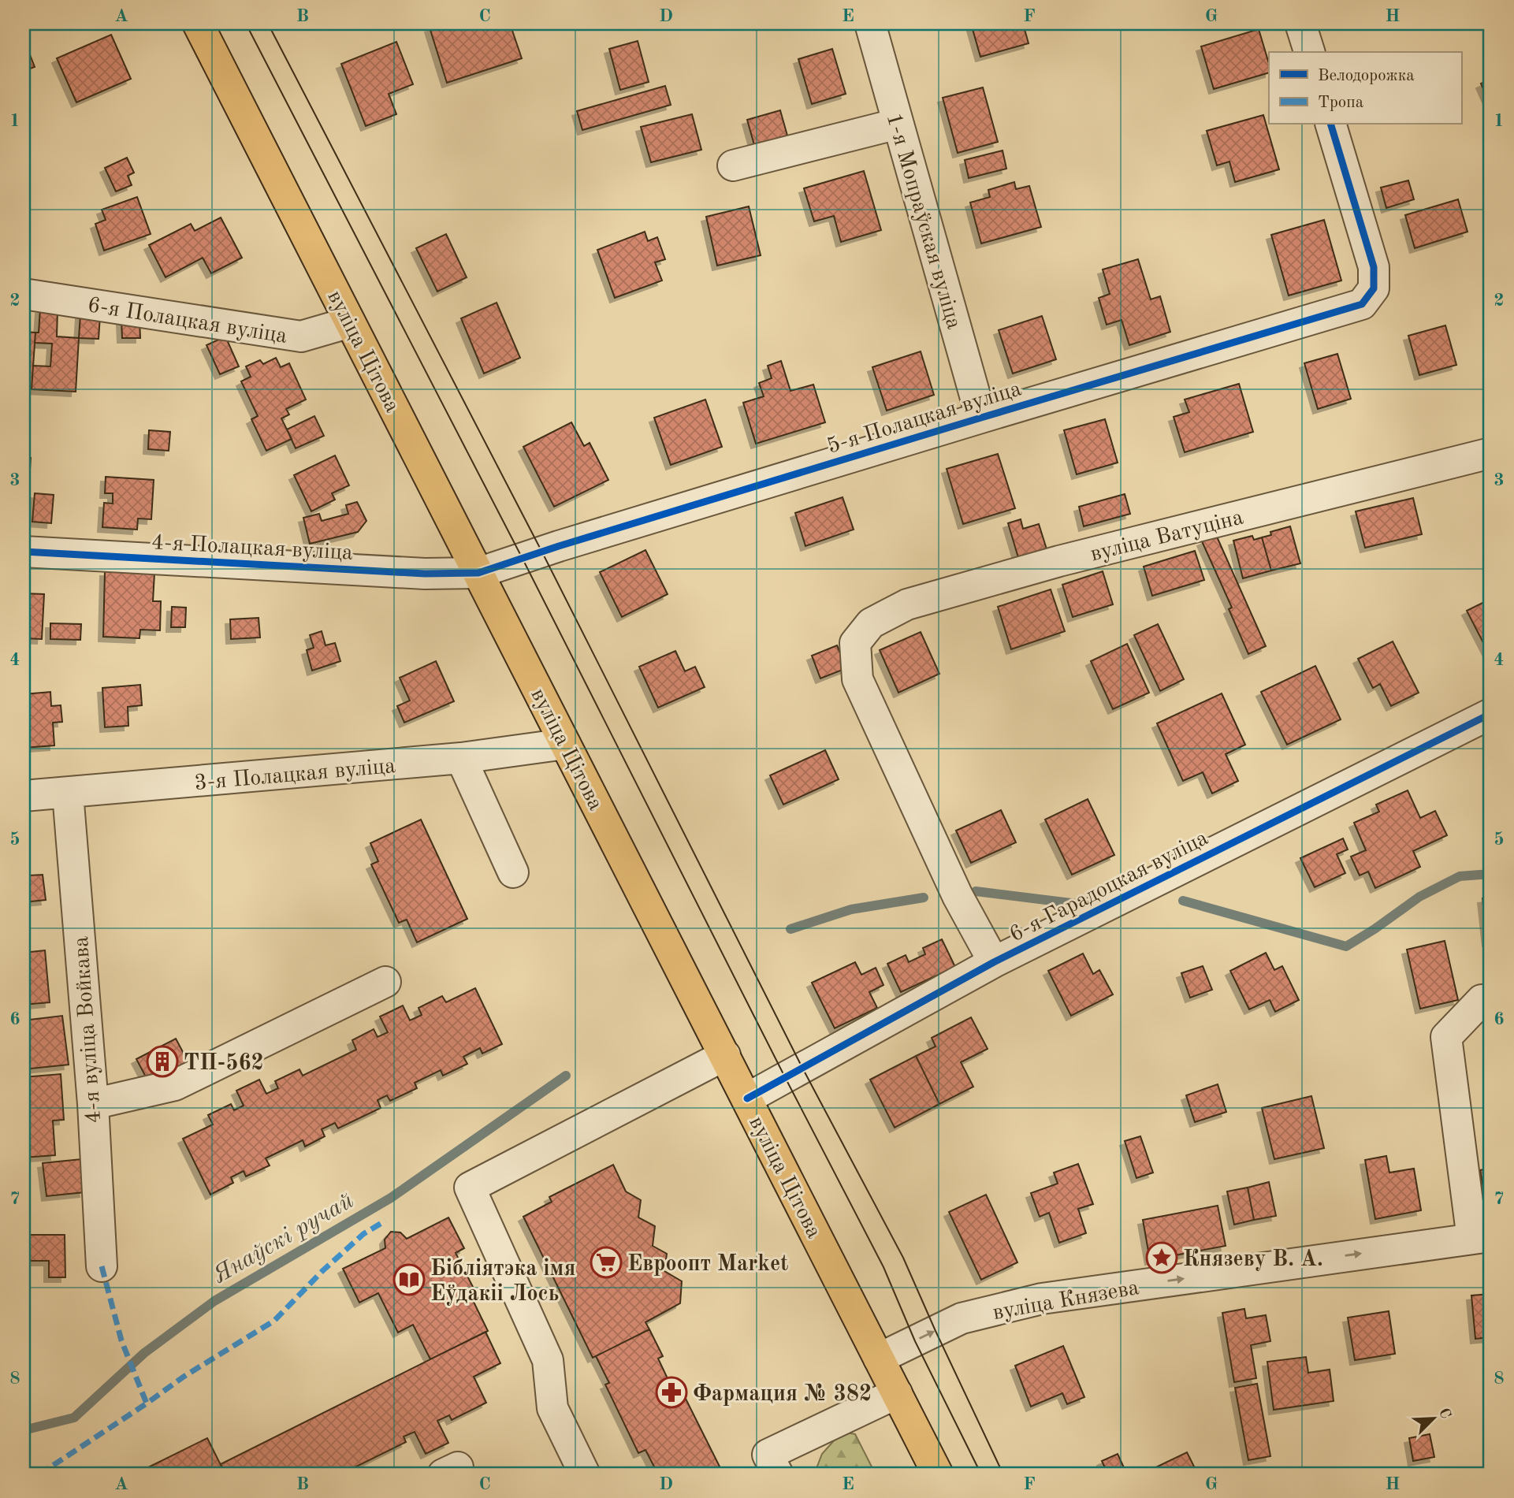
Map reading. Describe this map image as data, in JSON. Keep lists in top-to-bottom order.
{
  "streets": {
    "main road": ["вуліца Цітова"],
    "street": [
      "1-я Мопраўская вуліца",
      "6-я Полацкая вуліца",
      "5-я Полацкая вуліца",
      "вуліца Ватуціна",
      "4-я Полацкая вуліца",
      "3-я Полацкая вуліца",
      "6-я Гарадоцкая вуліца",
      "4-я вуліца Войкава",
      "вуліца Князева"
    ]
  },
  "crossings": [
    ["1-я Мопраўская вуліца", "5-я Полацкая вуліца"],
    ["6-я Полацкая вуліца", "вуліца Цітова"],
    ["вуліца Цітова", "5-я Полацкая вуліца"],
    ["вуліца Цітова", "4-я Полацкая вуліца"],
    ["вуліца Цітова", "3-я Полацкая вуліца"],
    ["вуліца Цітова", "6-я Гарадоцкая вуліца"],
    ["вуліца Цітова", "вуліца Князева"],
    ["5-я Полацкая вуліца", "4-я Полацкая вуліца"],
    ["вуліца Ватуціна", "6-я Гарадоцкая вуліца"],
    ["3-я Полацкая вуліца", "4-я вуліца Войкава"]
  ],
  "one_way": ["вуліца Князева"],
  "water": ["Янаўскі ручай"],
  "places": {
    "building": ["ТП-562"],
    "place": ["Князеву В. А."],
    "supermarket": ["Евроопт Market"],
    "library": ["Бібліятэка імя Еўдакіі Лось"],
    "pharmacy": ["Фармация № 382"]
  },
  "legend": ["Велодорожка", "Тропа"],
  "north": "top right",
  "grid": {
    "columns": [
      "A",
      "B",
      "C",
      "D",
      "E",
      "F",
      "G",
      "H"
    ],
    "rows": [
      "1",
      "2",
      "3",
      "4",
      "5",
      "6",
      "7",
      "8"
    ]
  }
}
